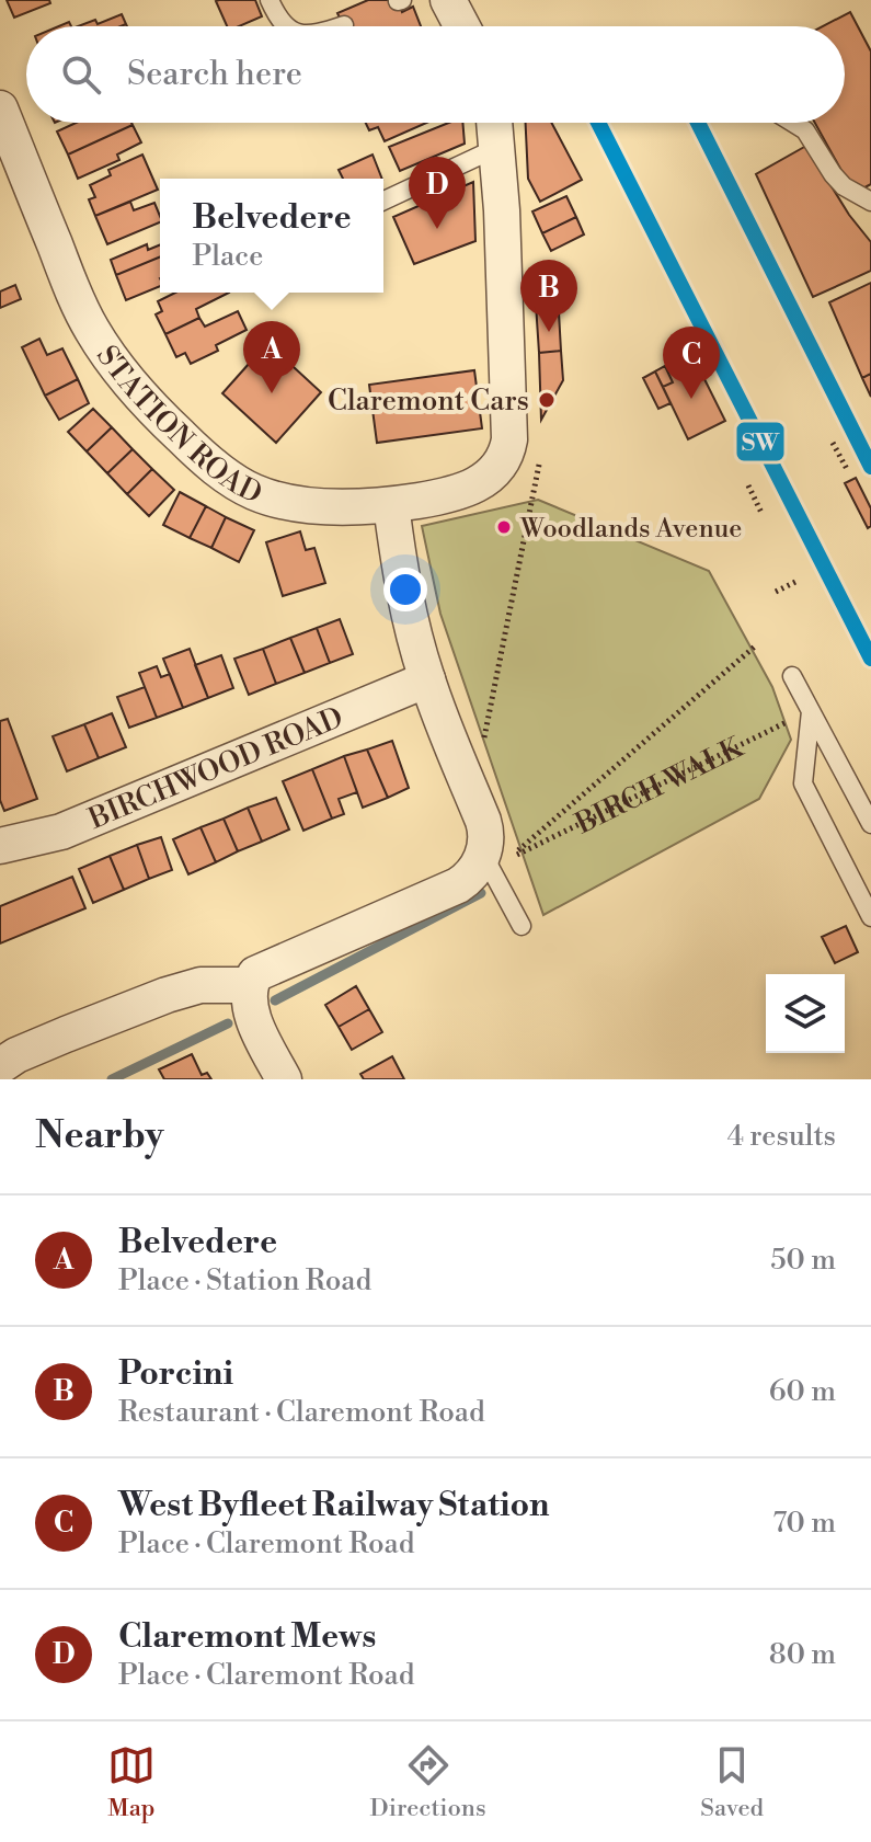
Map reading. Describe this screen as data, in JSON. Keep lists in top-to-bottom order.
{
  "streets": {
    "street": ["STATION ROAD", "BIRCHWOOD ROAD"],
    "path": ["BIRCH WALK"]
  },
  "places": ["Claremont Cars", "Woodlands Avenue"],
  "lines": ["transit line SW"],
  "page": {
    "search": "Search here",
    "pins": [
      "D",
      "B",
      "A",
      "C"
    ],
    "popup": ["Belvedere", "Place"],
    "heading": ["Nearby", "4 results"],
    "list": [
      {
        "mark": "A",
        "name": "Belvedere",
        "note": "Place · Station Road",
        "value": "50 m"
      },
      {
        "mark": "B",
        "name": "Porcini",
        "note": "Restaurant · Claremont Road",
        "value": "60 m"
      },
      {
        "mark": "C",
        "name": "West Byfleet Railway Station",
        "note": "Place · Claremont Road",
        "value": "70 m"
      },
      {
        "mark": "D",
        "name": "Claremont Mews",
        "note": "Place · Claremont Road",
        "value": "80 m"
      }
    ],
    "nav": ["Map", "Directions", "Saved"]
  }
}
